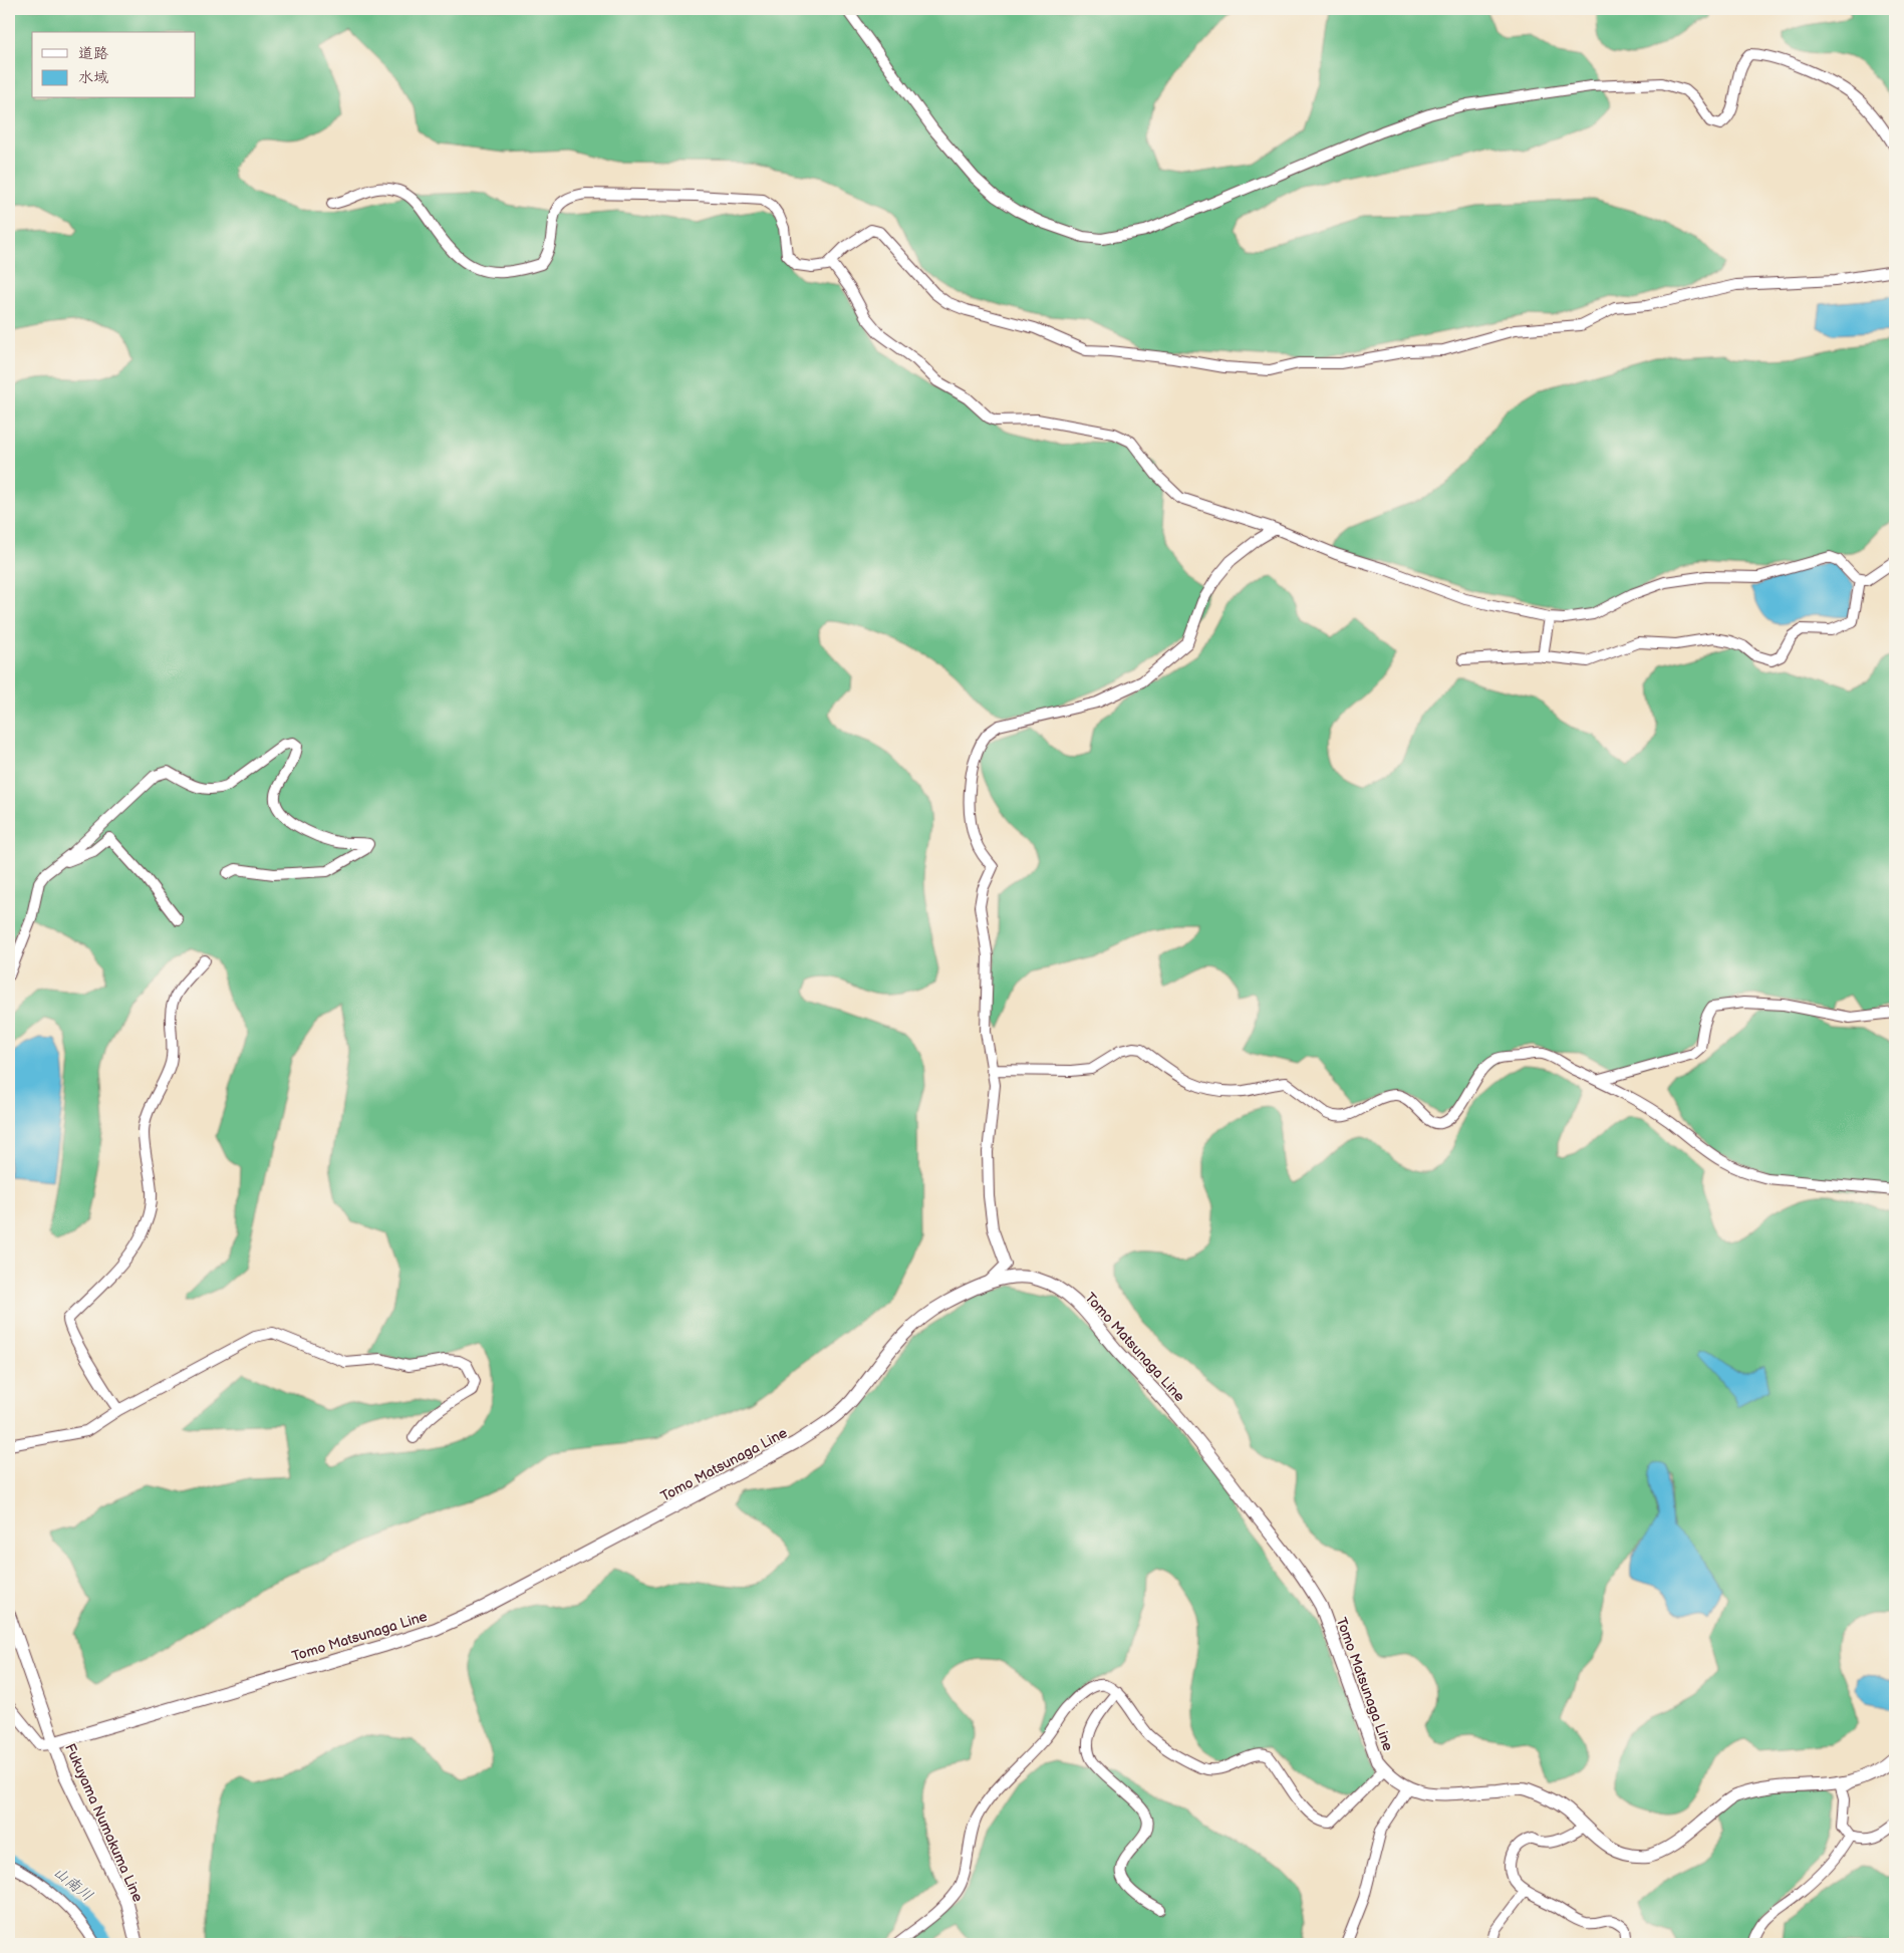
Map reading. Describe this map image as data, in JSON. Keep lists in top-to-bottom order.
{
  "streets": {
    "main road": ["Tomo Matsunaga Line", "Fukuyama Numakuma Line"]
  },
  "crossings": [
    ["Tomo Matsunaga Line", "Fukuyama Numakuma Line"]
  ],
  "water": ["山南川"],
  "legend": ["道路", "水域"]
}
